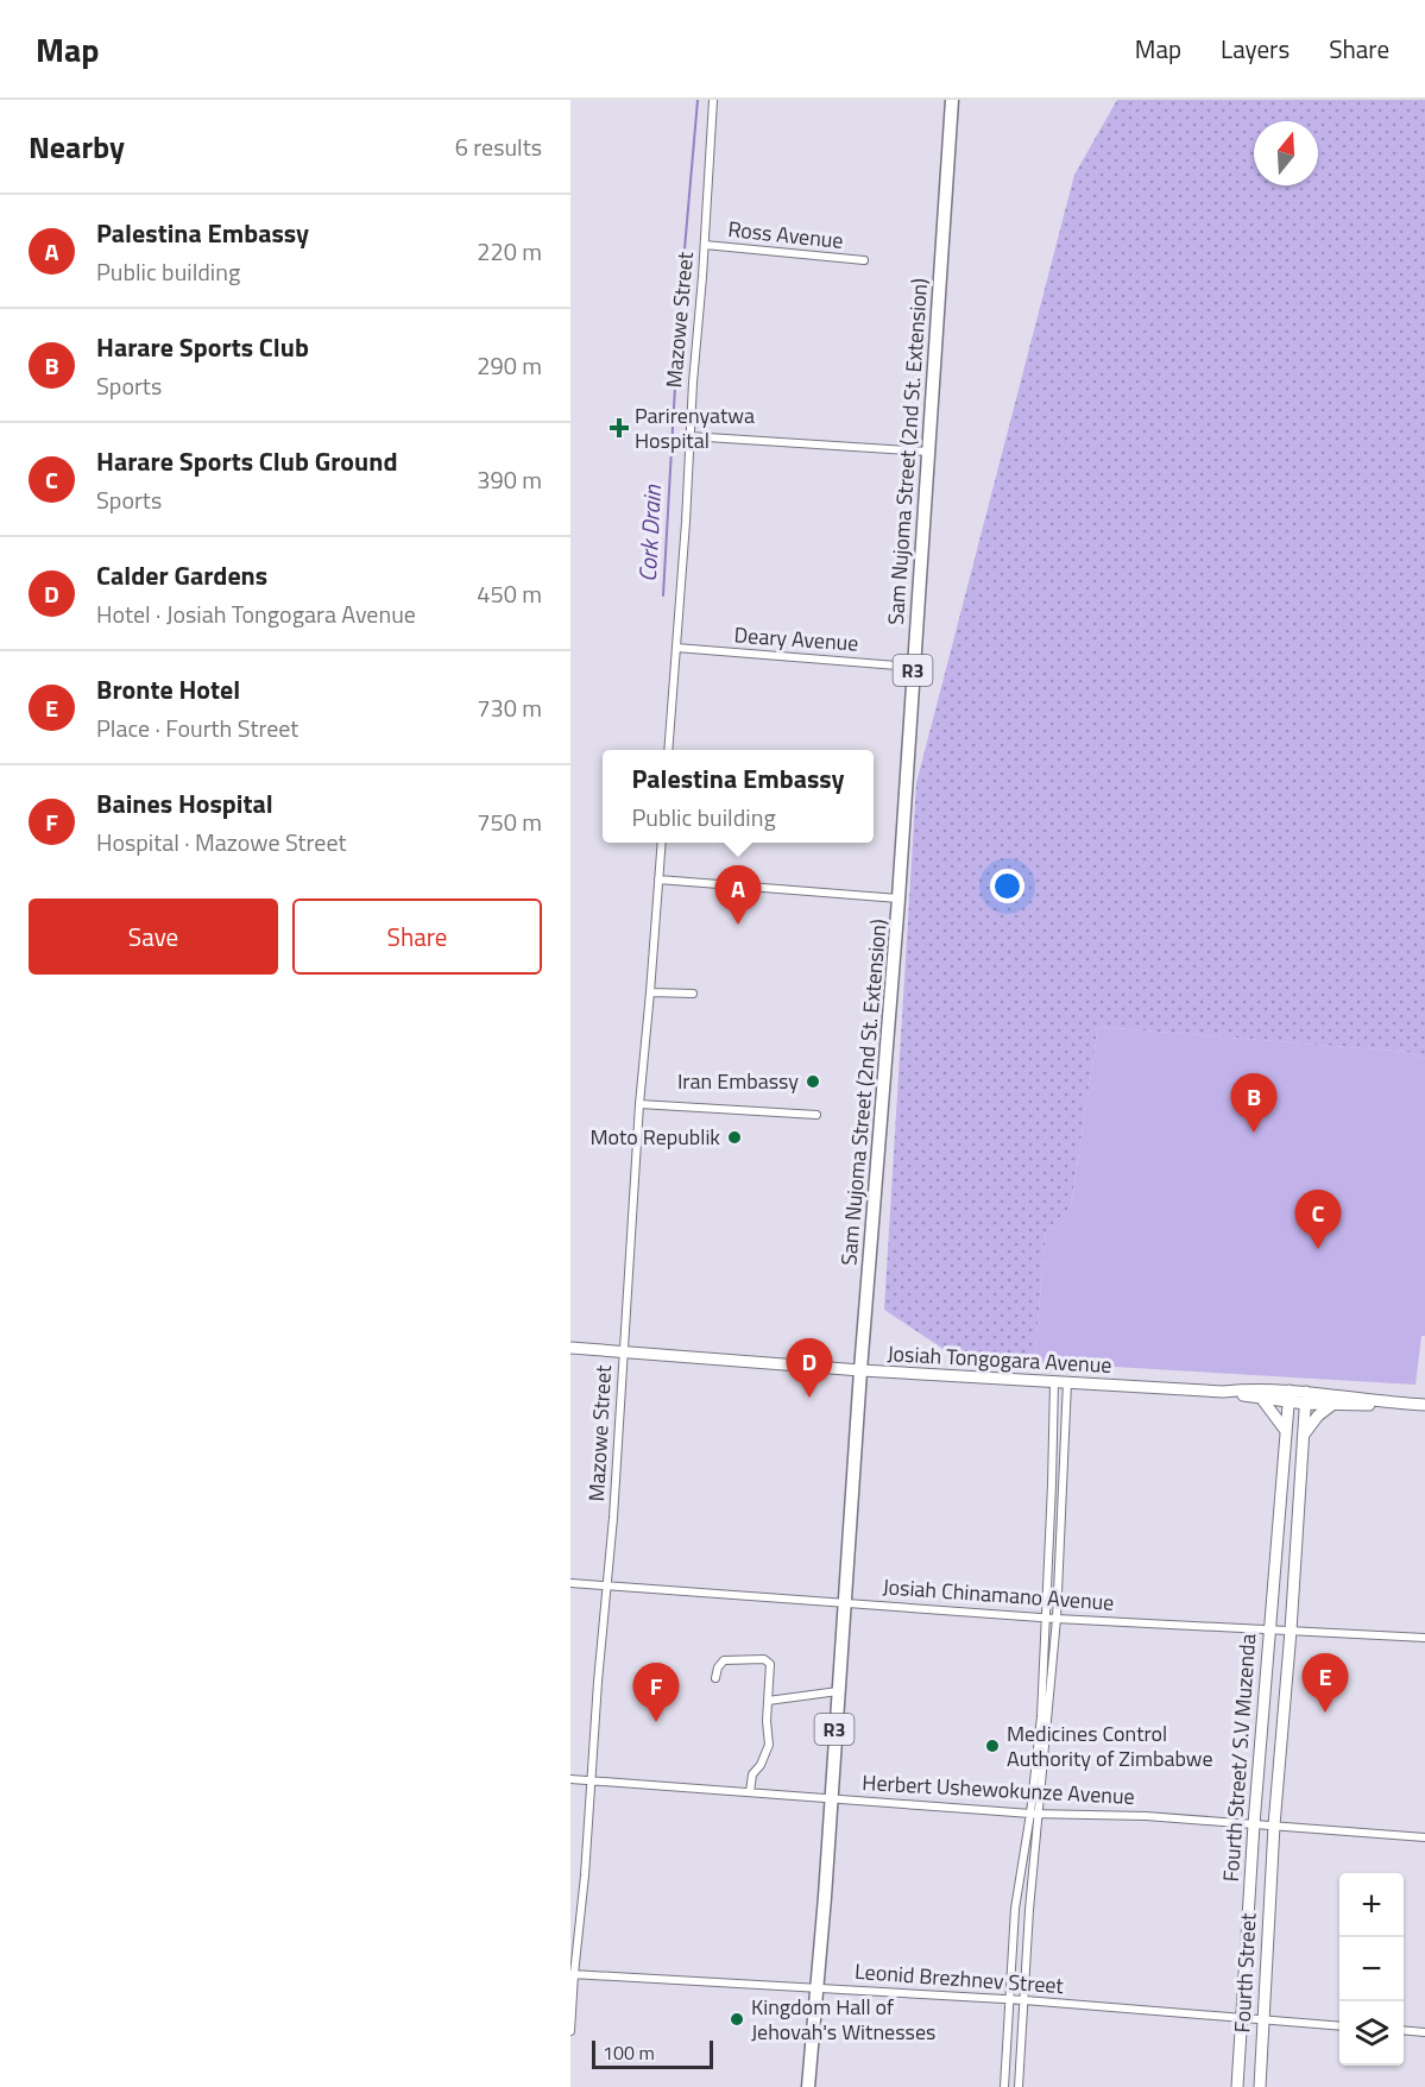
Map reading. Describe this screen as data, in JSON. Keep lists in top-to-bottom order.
{
  "streets": {
    "highway": ["Sam Nujoma Street (2nd St. Extension)", "R3"],
    "main road": ["Josiah Tongogara Avenue", "Fourth Street/ S.V Muzenda", "Fourth Street"],
    "street": [
      "Ross Avenue",
      "Mazowe Street",
      "Deary Avenue",
      "Josiah Chinamano Avenue",
      "Herbert Ushewokunze Avenue",
      "Leonid Brezhnev Street"
    ]
  },
  "crossings": [
    ["Ross Avenue", "Mazowe Street"],
    ["Mazowe Street", "Deary Avenue"],
    ["Mazowe Street", "Josiah Tongogara Avenue"],
    ["Mazowe Street", "Josiah Chinamano Avenue"],
    ["Mazowe Street", "Herbert Ushewokunze Avenue"],
    ["Mazowe Street", "Leonid Brezhnev Street"],
    ["Sam Nujoma Street (2nd St. Extension)", "Deary Avenue"],
    ["Sam Nujoma Street (2nd St. Extension)", "Josiah Tongogara Avenue"],
    ["Sam Nujoma Street (2nd St. Extension)", "Josiah Chinamano Avenue"],
    ["Sam Nujoma Street (2nd St. Extension)", "Herbert Ushewokunze Avenue"],
    ["Sam Nujoma Street (2nd St. Extension)", "Leonid Brezhnev Street"],
    ["Josiah Chinamano Avenue", "Fourth Street/ S.V Muzenda"],
    ["Josiah Chinamano Avenue", "Fourth Street"],
    ["Fourth Street/ S.V Muzenda", "Herbert Ushewokunze Avenue"],
    ["Fourth Street/ S.V Muzenda", "Leonid Brezhnev Street"],
    ["Herbert Ushewokunze Avenue", "Fourth Street"],
    ["Fourth Street", "Leonid Brezhnev Street"]
  ],
  "water": ["Cork Drain"],
  "places": {
    "health": ["Parirenyatwa Hospital"],
    "other": [
      "Iran Embassy",
      "Moto Republik",
      "Medicines Control Authority of Zimbabwe",
      "Kingdom Hall of Jehovah's Witnesses"
    ]
  },
  "scale_bar": "100 m",
  "north": "top",
  "page": {
    "header": "Map",
    "nav": ["Map", "Layers", "Share"],
    "heading": ["Nearby", "6 results"],
    "list": [
      {
        "mark": "A",
        "name": "Palestina Embassy",
        "note": "Public building",
        "value": "220 m"
      },
      {
        "mark": "B",
        "name": "Harare Sports Club",
        "note": "Sports",
        "value": "290 m"
      },
      {
        "mark": "C",
        "name": "Harare Sports Club Ground",
        "note": "Sports",
        "value": "390 m"
      },
      {
        "mark": "D",
        "name": "Calder Gardens",
        "note": "Hotel · Josiah Tongogara Avenue",
        "value": "450 m"
      },
      {
        "mark": "E",
        "name": "Bronte Hotel",
        "note": "Place · Fourth Street",
        "value": "730 m"
      },
      {
        "mark": "F",
        "name": "Baines Hospital",
        "note": "Hospital · Mazowe Street",
        "value": "750 m"
      }
    ],
    "popup": ["Palestina Embassy", "Public building"],
    "pins": [
      "A",
      "B",
      "C",
      "D",
      "E",
      "F"
    ],
    "buttons": ["Save", "Share"],
    "map_buttons": ["+", "−"],
    "scale": "100 m"
  }
}
